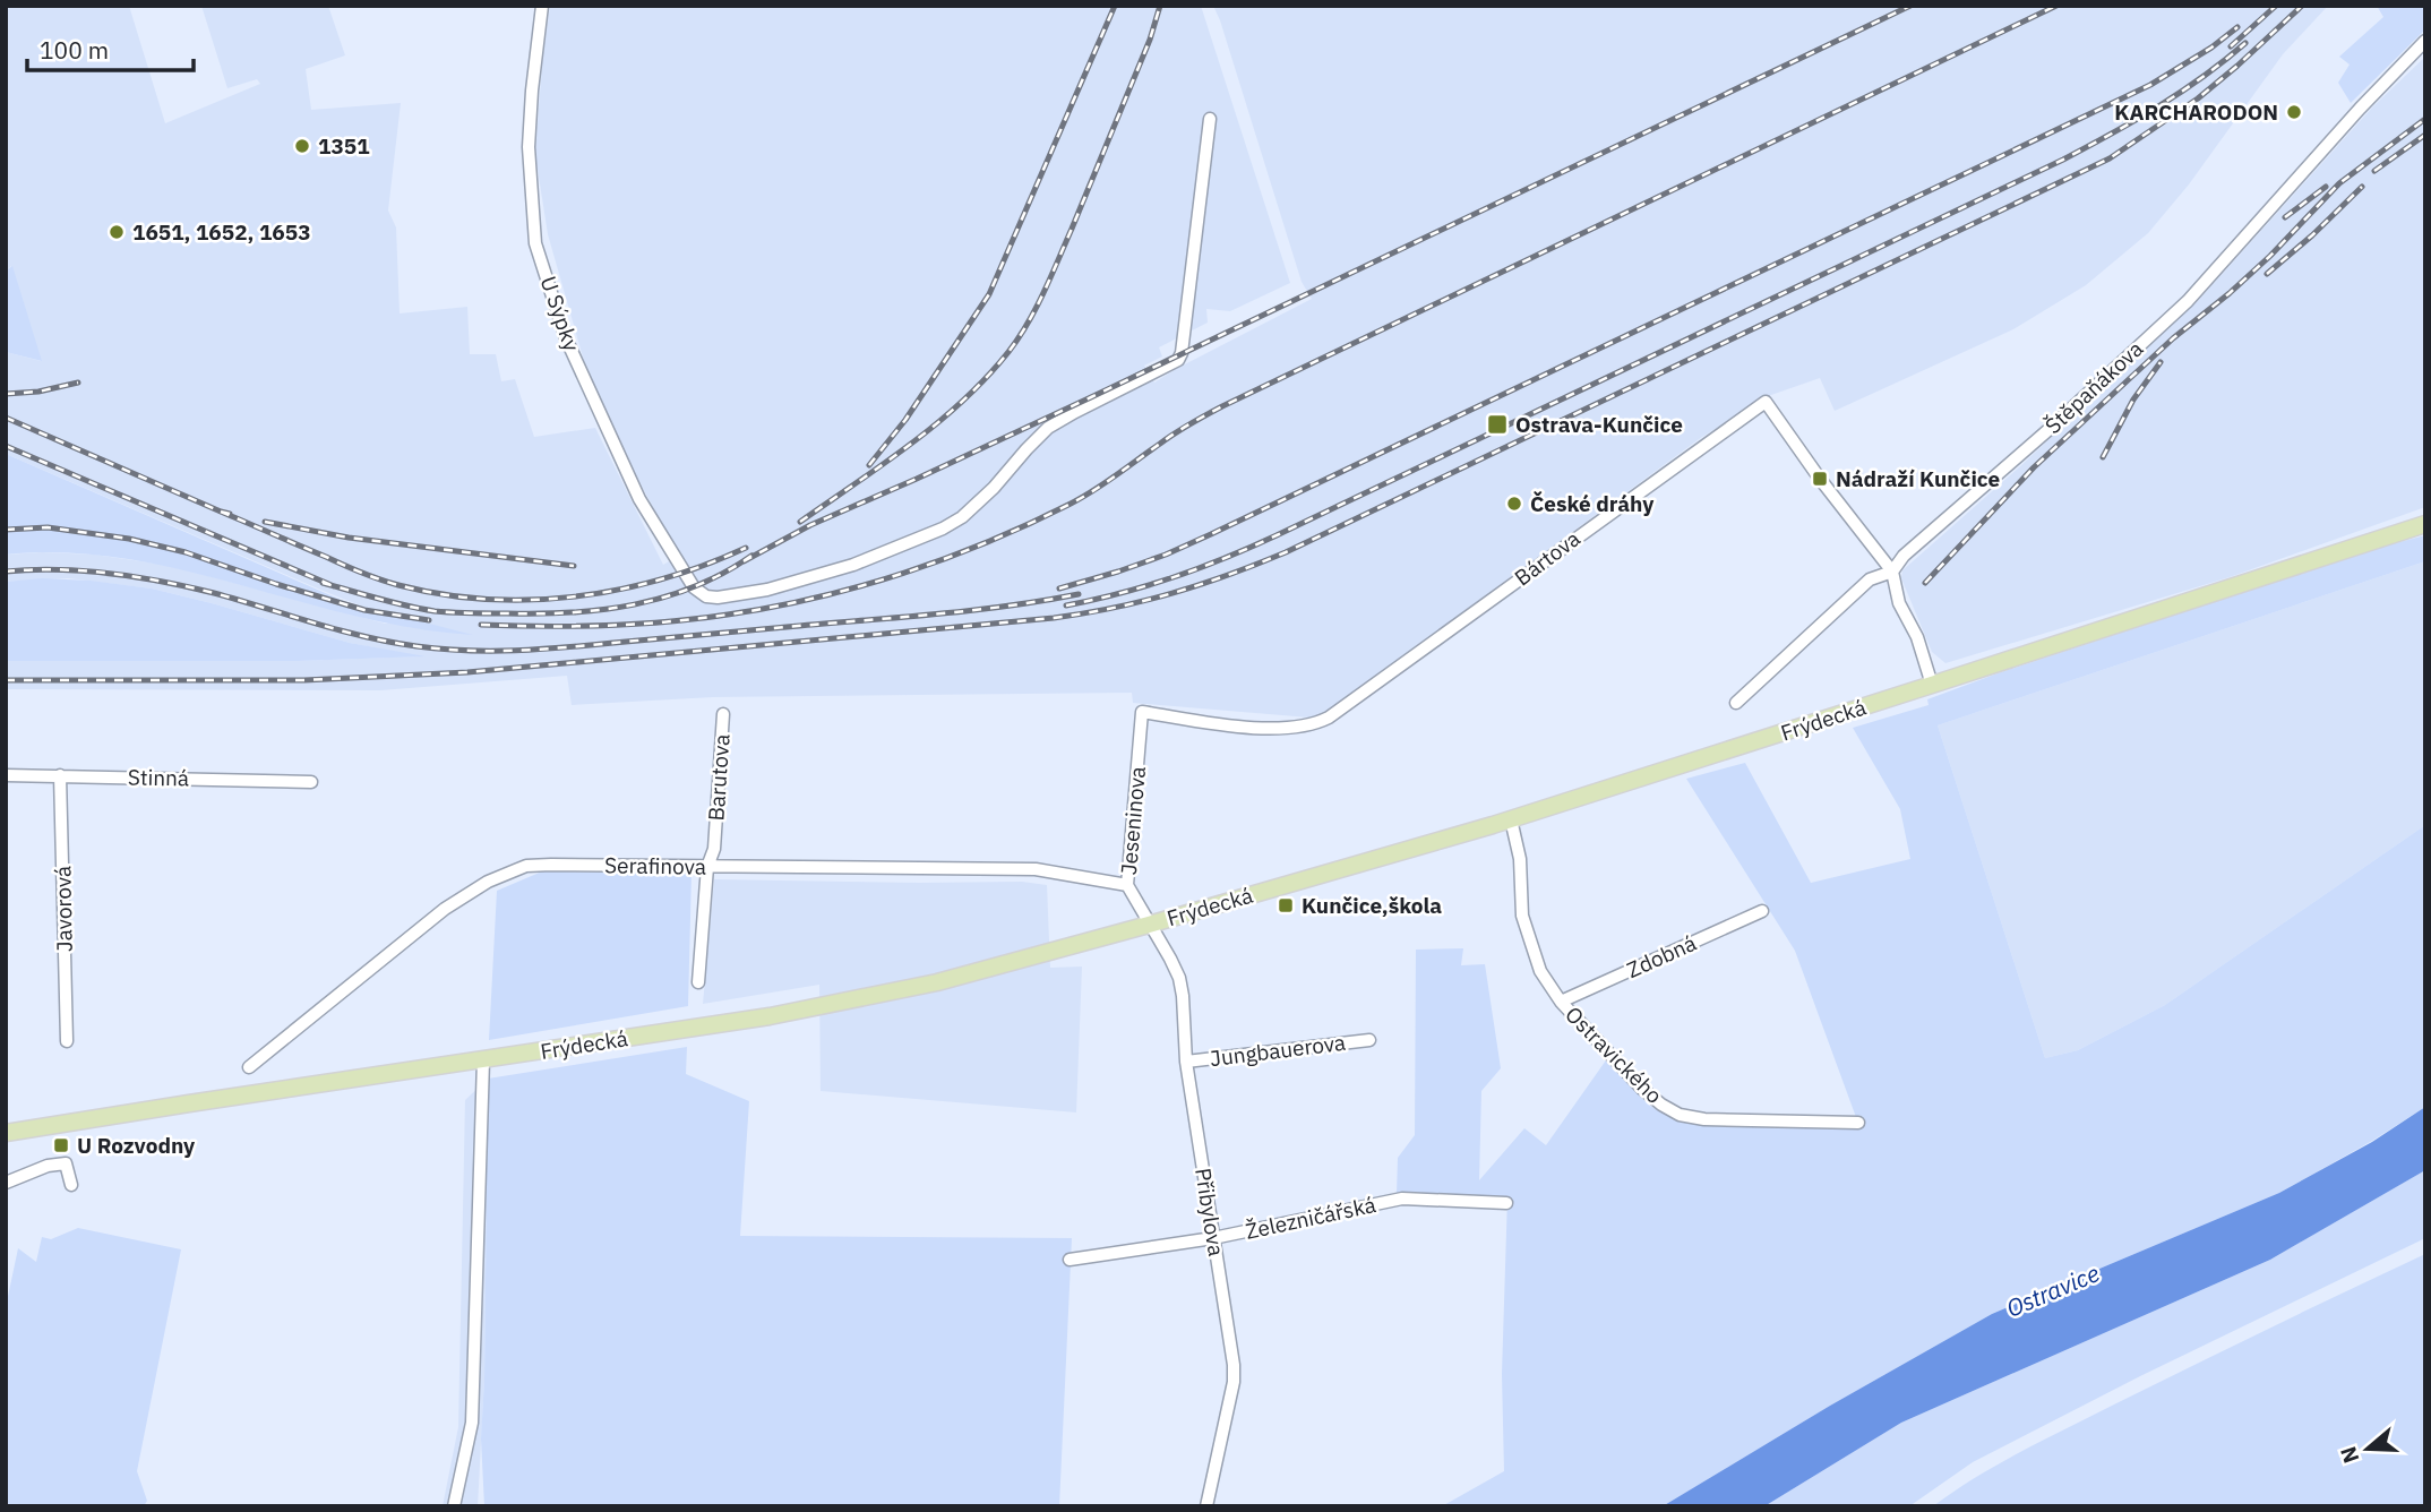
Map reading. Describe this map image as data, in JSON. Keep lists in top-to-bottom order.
{
  "streets": {
    "main road": ["Frýdecká"],
    "street": [
      "U Sýpky",
      "Štěpaňákova",
      "Bártova",
      "Stinná",
      "Barutova",
      "Jeseninova",
      "Serafinova",
      "Javorová",
      "Zdobná",
      "Jungbauerova",
      "Ostravického",
      "Přibylova",
      "Železničářská"
    ]
  },
  "crossings": [
    ["Štěpaňákova", "Bártova"],
    ["Bártova", "Frýdecká"],
    ["Bártova", "Jeseninova"],
    ["Frýdecká", "Jeseninova"],
    ["Frýdecká", "Ostravického"],
    ["Frýdecká", "Přibylova"],
    ["Stinná", "Javorová"],
    ["Barutova", "Serafinova"],
    ["Jeseninova", "Serafinova"],
    ["Jeseninova", "Přibylova"],
    ["Zdobná", "Ostravického"],
    ["Jungbauerova", "Přibylova"],
    ["Přibylova", "Železničářská"]
  ],
  "water": ["Ostravice"],
  "places": {
    "other": [
      "KARCHARODON",
      "1351",
      "1651, 1652, 1653",
      "České dráhy"
    ],
    "transit": [
      "Ostrava-Kunčice",
      "Nádraží Kunčice",
      "Kunčice,škola",
      "U Rozvodny"
    ]
  },
  "scale_bar": "100 m",
  "north": "left"
}
